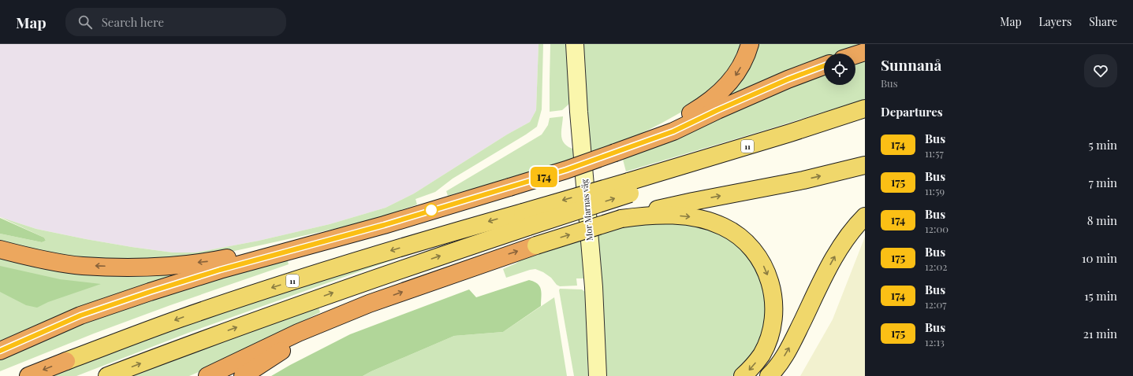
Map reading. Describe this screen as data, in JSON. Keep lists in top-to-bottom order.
{
  "streets": {
    "highway": ["11"],
    "street": ["Mor Marnas väg"]
  },
  "lines": ["bus line 174"],
  "page": {
    "header": "Map",
    "search": "Search here",
    "nav": ["Map", "Layers", "Share"],
    "on_map": "174",
    "heading": [
      ["Sunnanå", "Bus"],
      "Departures"
    ],
    "list": [
      {
        "mark": "174",
        "name": "Bus",
        "note": "11:57",
        "value": "5 min"
      },
      {
        "mark": "175",
        "name": "Bus",
        "note": "11:59",
        "value": "7 min"
      },
      {
        "mark": "174",
        "name": "Bus",
        "note": "12:00",
        "value": "8 min"
      },
      {
        "mark": "175",
        "name": "Bus",
        "note": "12:02",
        "value": "10 min"
      },
      {
        "mark": "174",
        "name": "Bus",
        "note": "12:07",
        "value": "15 min"
      },
      {
        "mark": "175",
        "name": "Bus",
        "note": "12:13",
        "value": "21 min"
      }
    ]
  }
}
